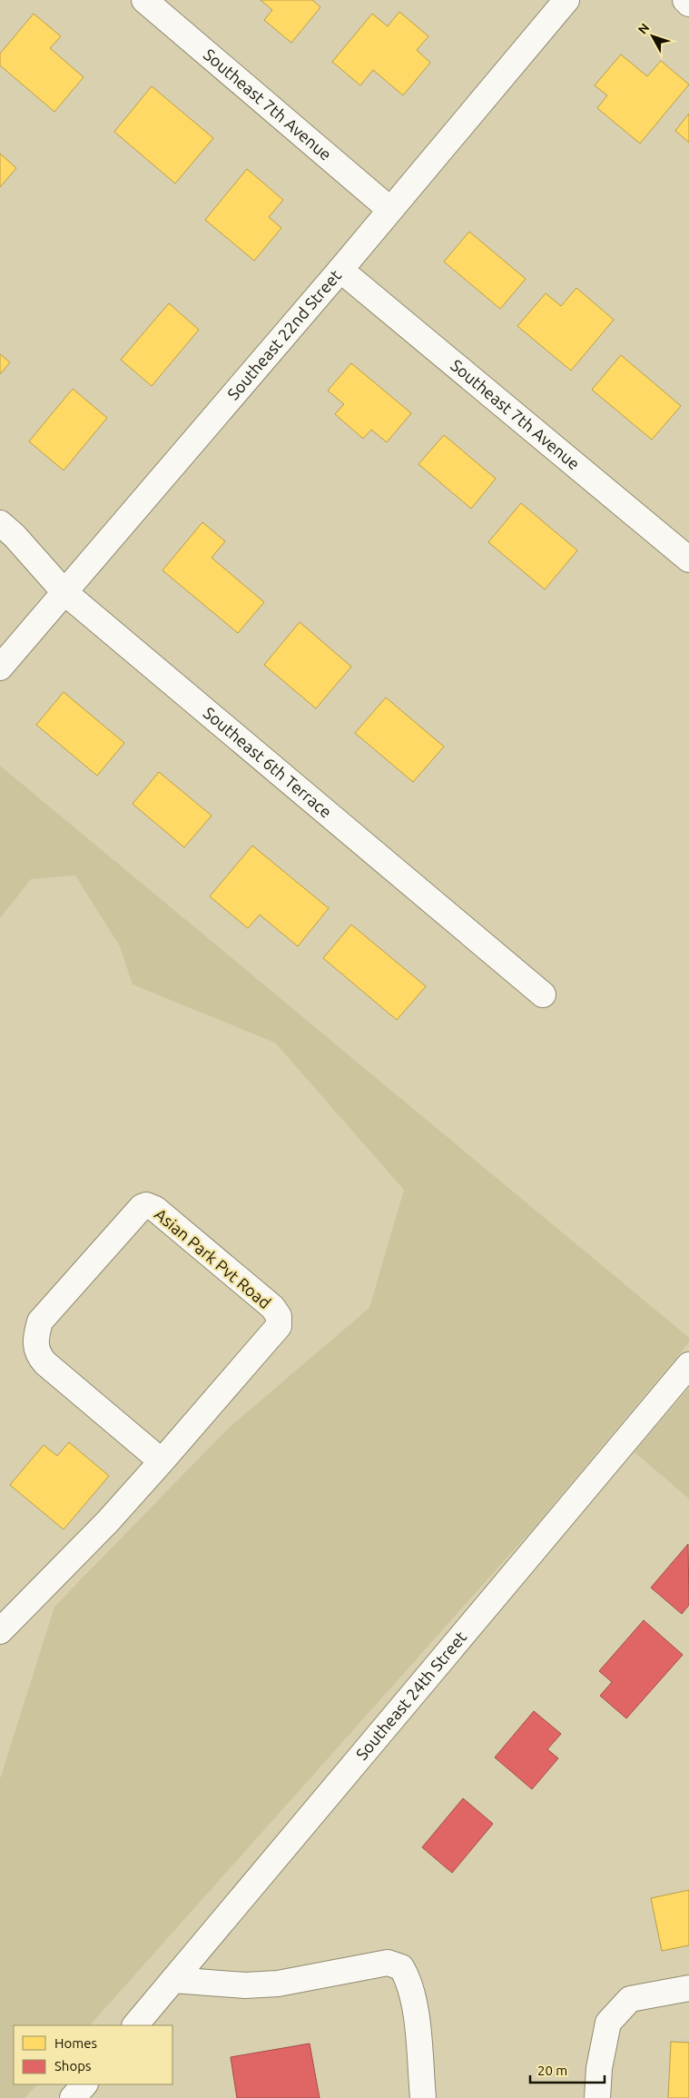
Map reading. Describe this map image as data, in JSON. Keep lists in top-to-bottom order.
{
  "streets": {
    "street": [
      "Southeast 7th Avenue",
      "Southeast 22nd Street",
      "Southeast 6th Terrace",
      "Asian Park Pvt Road",
      "Southeast 24th Street"
    ]
  },
  "crossings": [
    ["Southeast 7th Avenue", "Southeast 22nd Street"],
    ["Southeast 22nd Street", "Southeast 6th Terrace"]
  ],
  "legend": ["Homes", "Shops"],
  "scale_bar": "20 m",
  "north": "top left"
}
